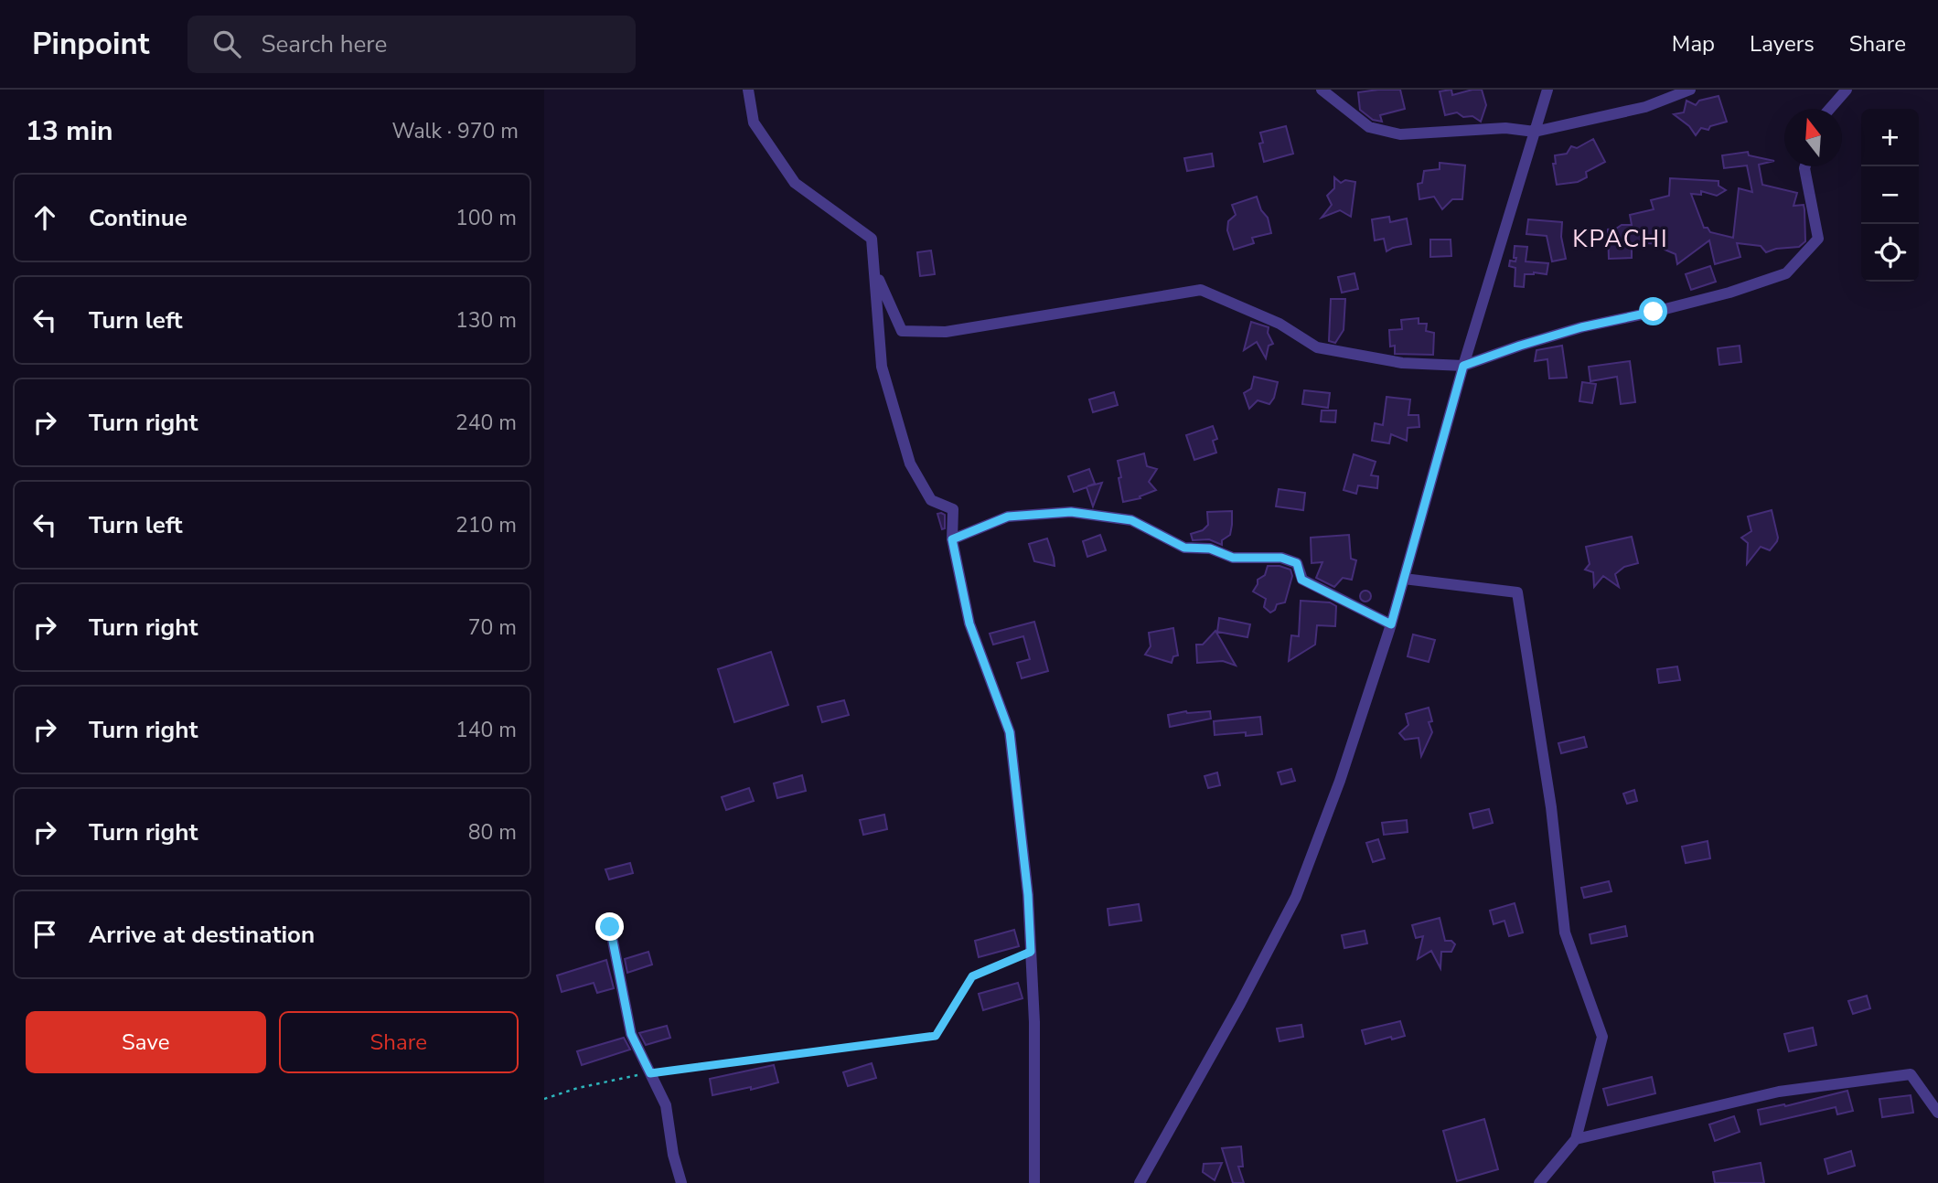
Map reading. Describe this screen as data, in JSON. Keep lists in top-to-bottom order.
{
  "districts": ["KPACHI"],
  "north": "top",
  "page": {
    "header": "Pinpoint",
    "search": "Search here",
    "nav": ["Map", "Layers", "Share"],
    "heading": ["13 min", "Walk · 970 m"],
    "map_buttons": ["+", "−"],
    "list": [
      ["Continue", "100 m"],
      ["Turn left", "130 m"],
      ["Turn right", "240 m"],
      ["Turn left", "210 m"],
      ["Turn right", "70 m"],
      ["Turn right", "140 m"],
      ["Turn right", "80 m"],
      "Arrive at destination"
    ],
    "buttons": ["Save", "Share"]
  }
}
